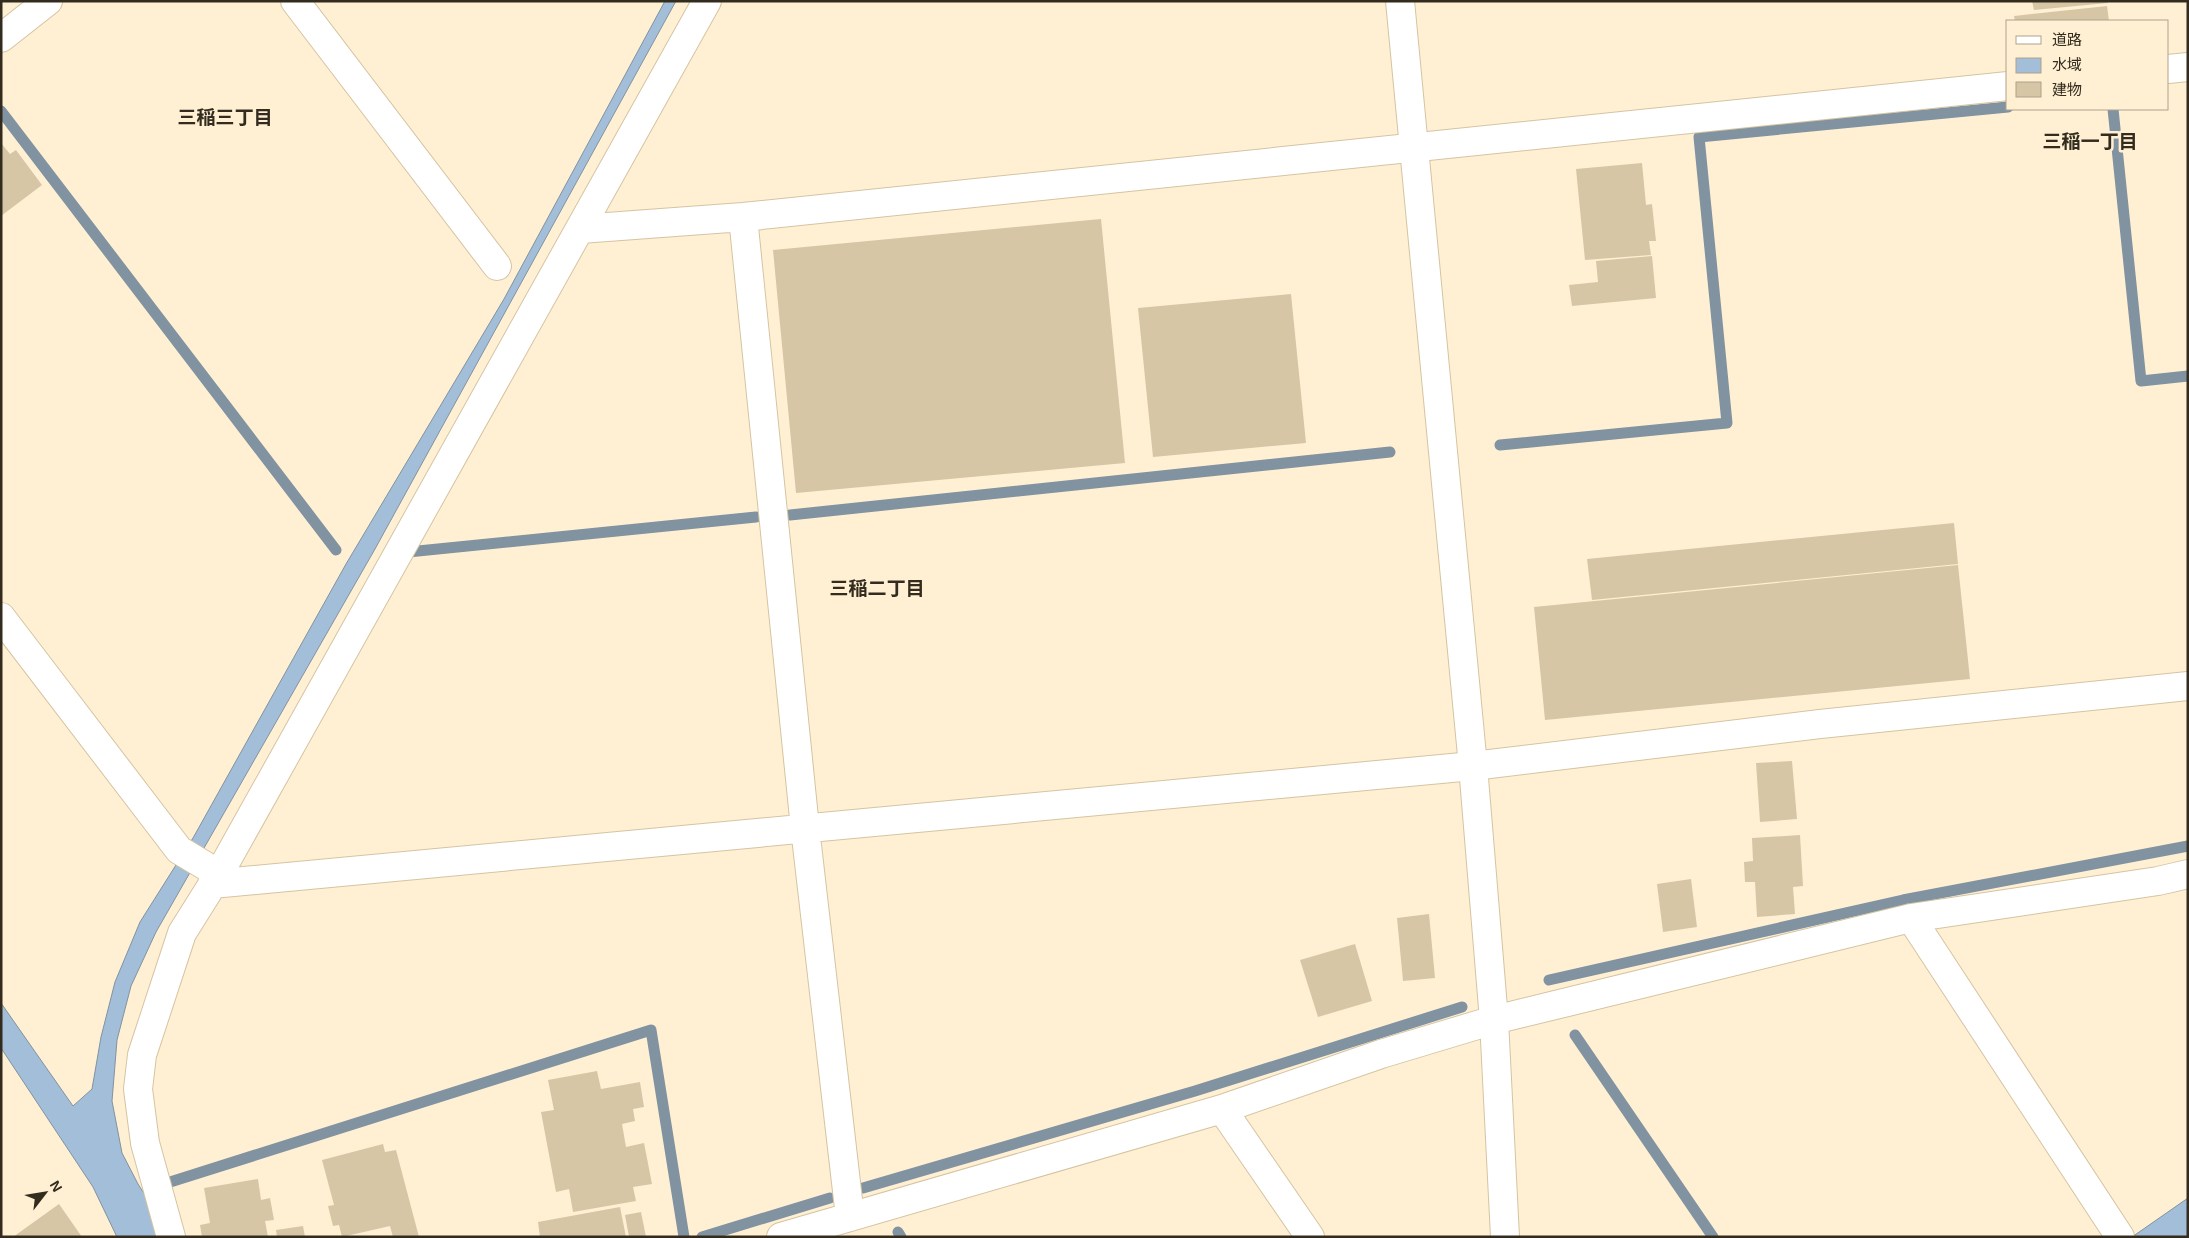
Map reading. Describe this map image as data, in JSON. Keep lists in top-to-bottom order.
{
  "districts": ["三稲三丁目", "三稲一丁目", "三稲二丁目"],
  "legend": ["道路", "水域", "建物"],
  "north": "top right"
}
